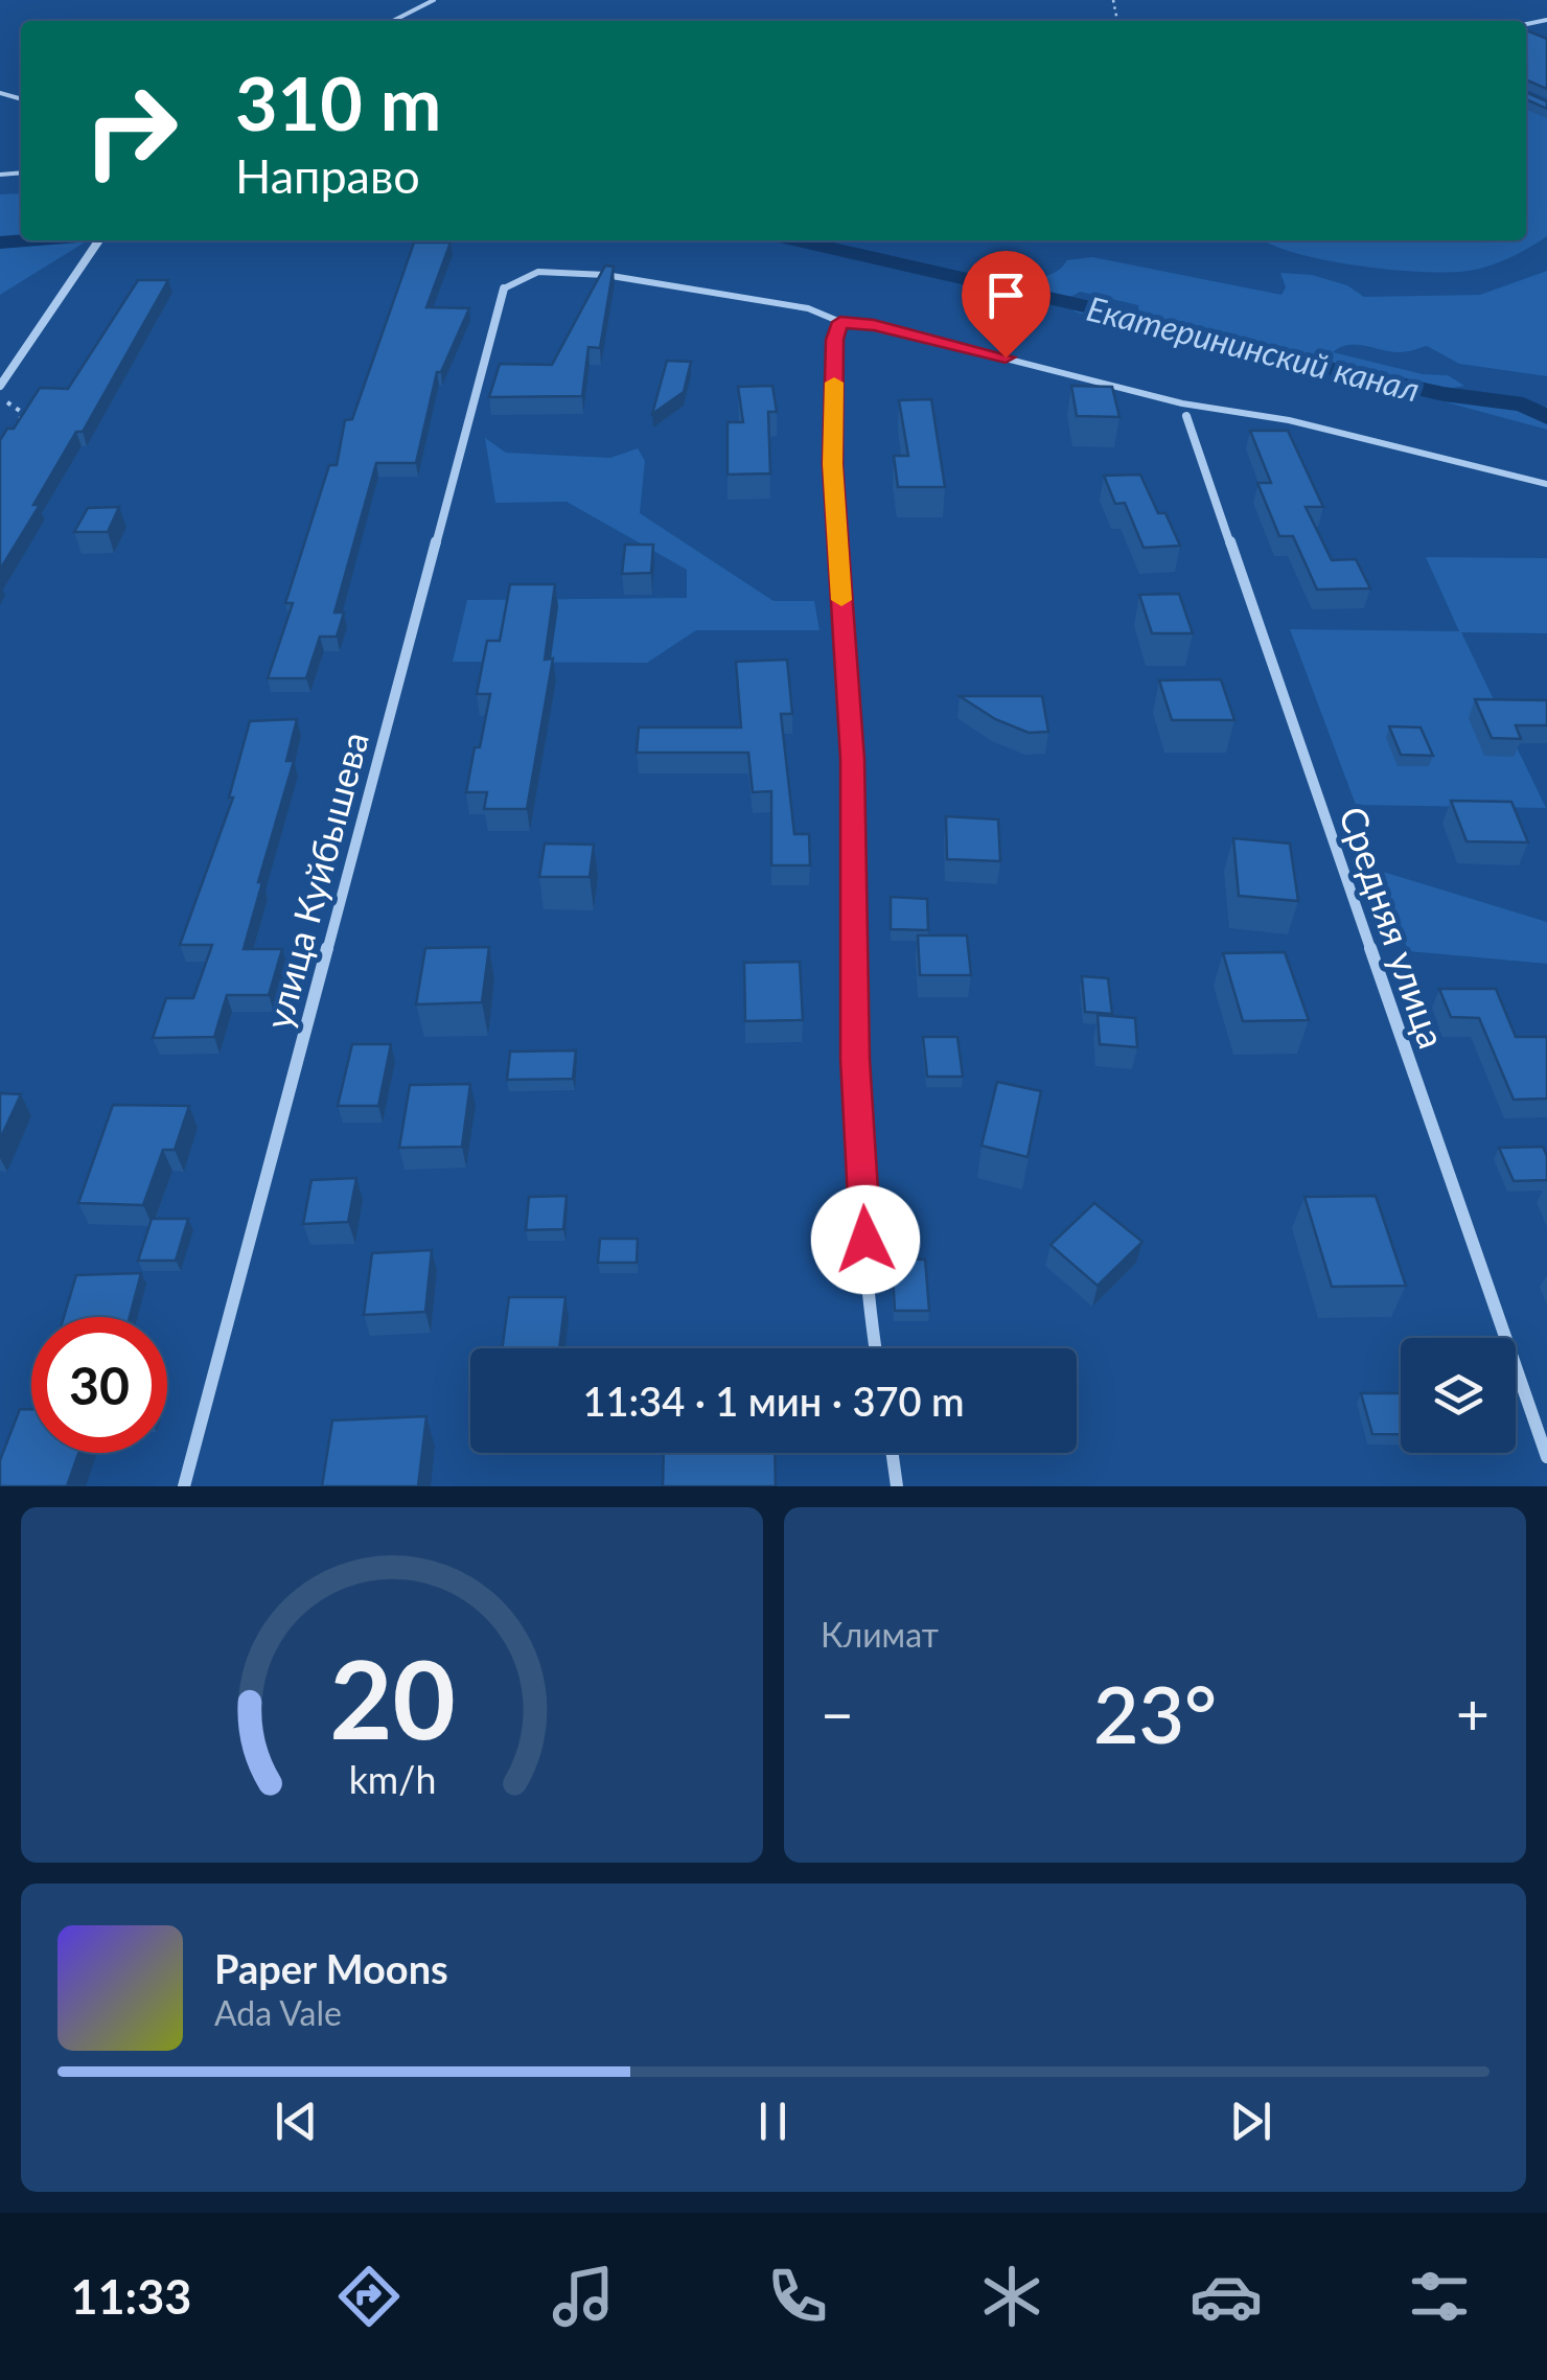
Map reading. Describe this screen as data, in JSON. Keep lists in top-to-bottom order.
{
  "streets": {
    "street": ["улица Куйбышева", "Средняя улица"]
  },
  "water": ["Екатерининский канал"],
  "page": {
    "turn": ["310 m", "Направо"],
    "limit": "30",
    "trip": "11:34 · 1 мин · 370 m",
    "tile": "Климат",
    "heat": ["−", "23°", "+"],
    "song": ["Paper Moons", "Ada Vale"],
    "tabs": "11:33",
    "gauge": ["20", "km/h"]
  }
}
